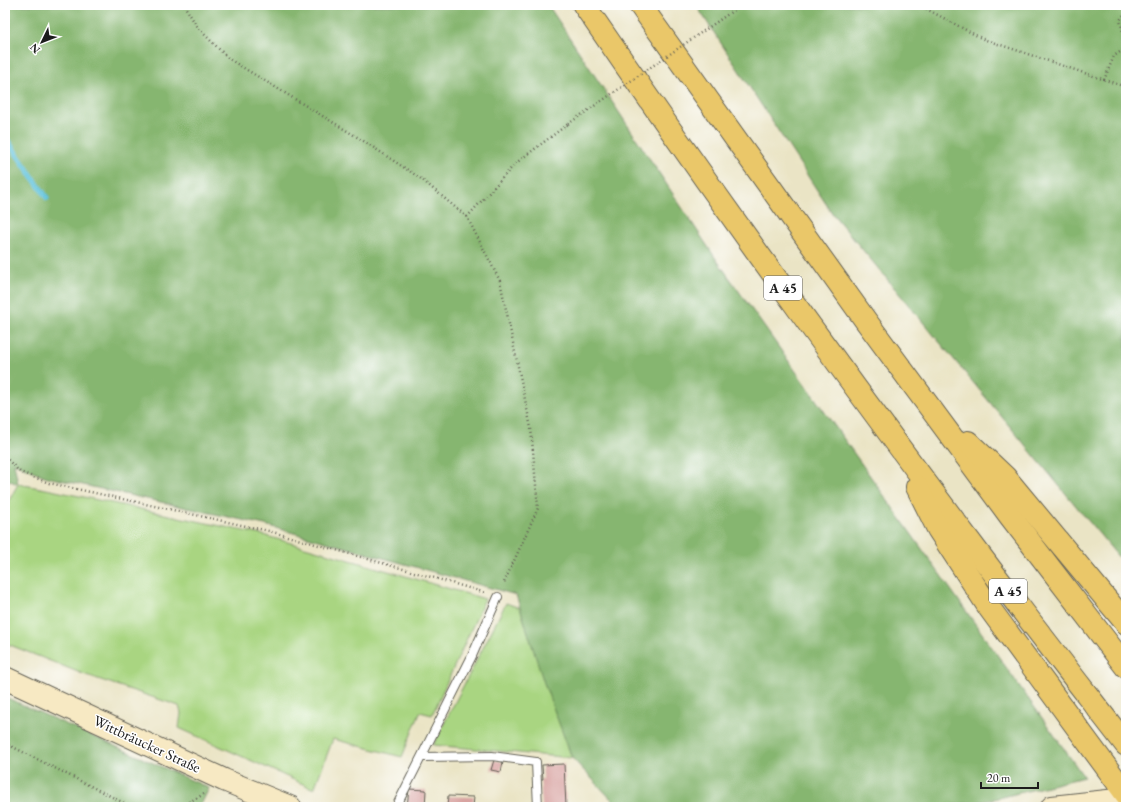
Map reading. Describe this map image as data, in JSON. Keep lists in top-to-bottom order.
{
  "streets": {
    "highway": ["A 45"],
    "main road": ["Wittbräucker Straße"]
  },
  "scale_bar": "20 m",
  "north": "bottom left"
}
